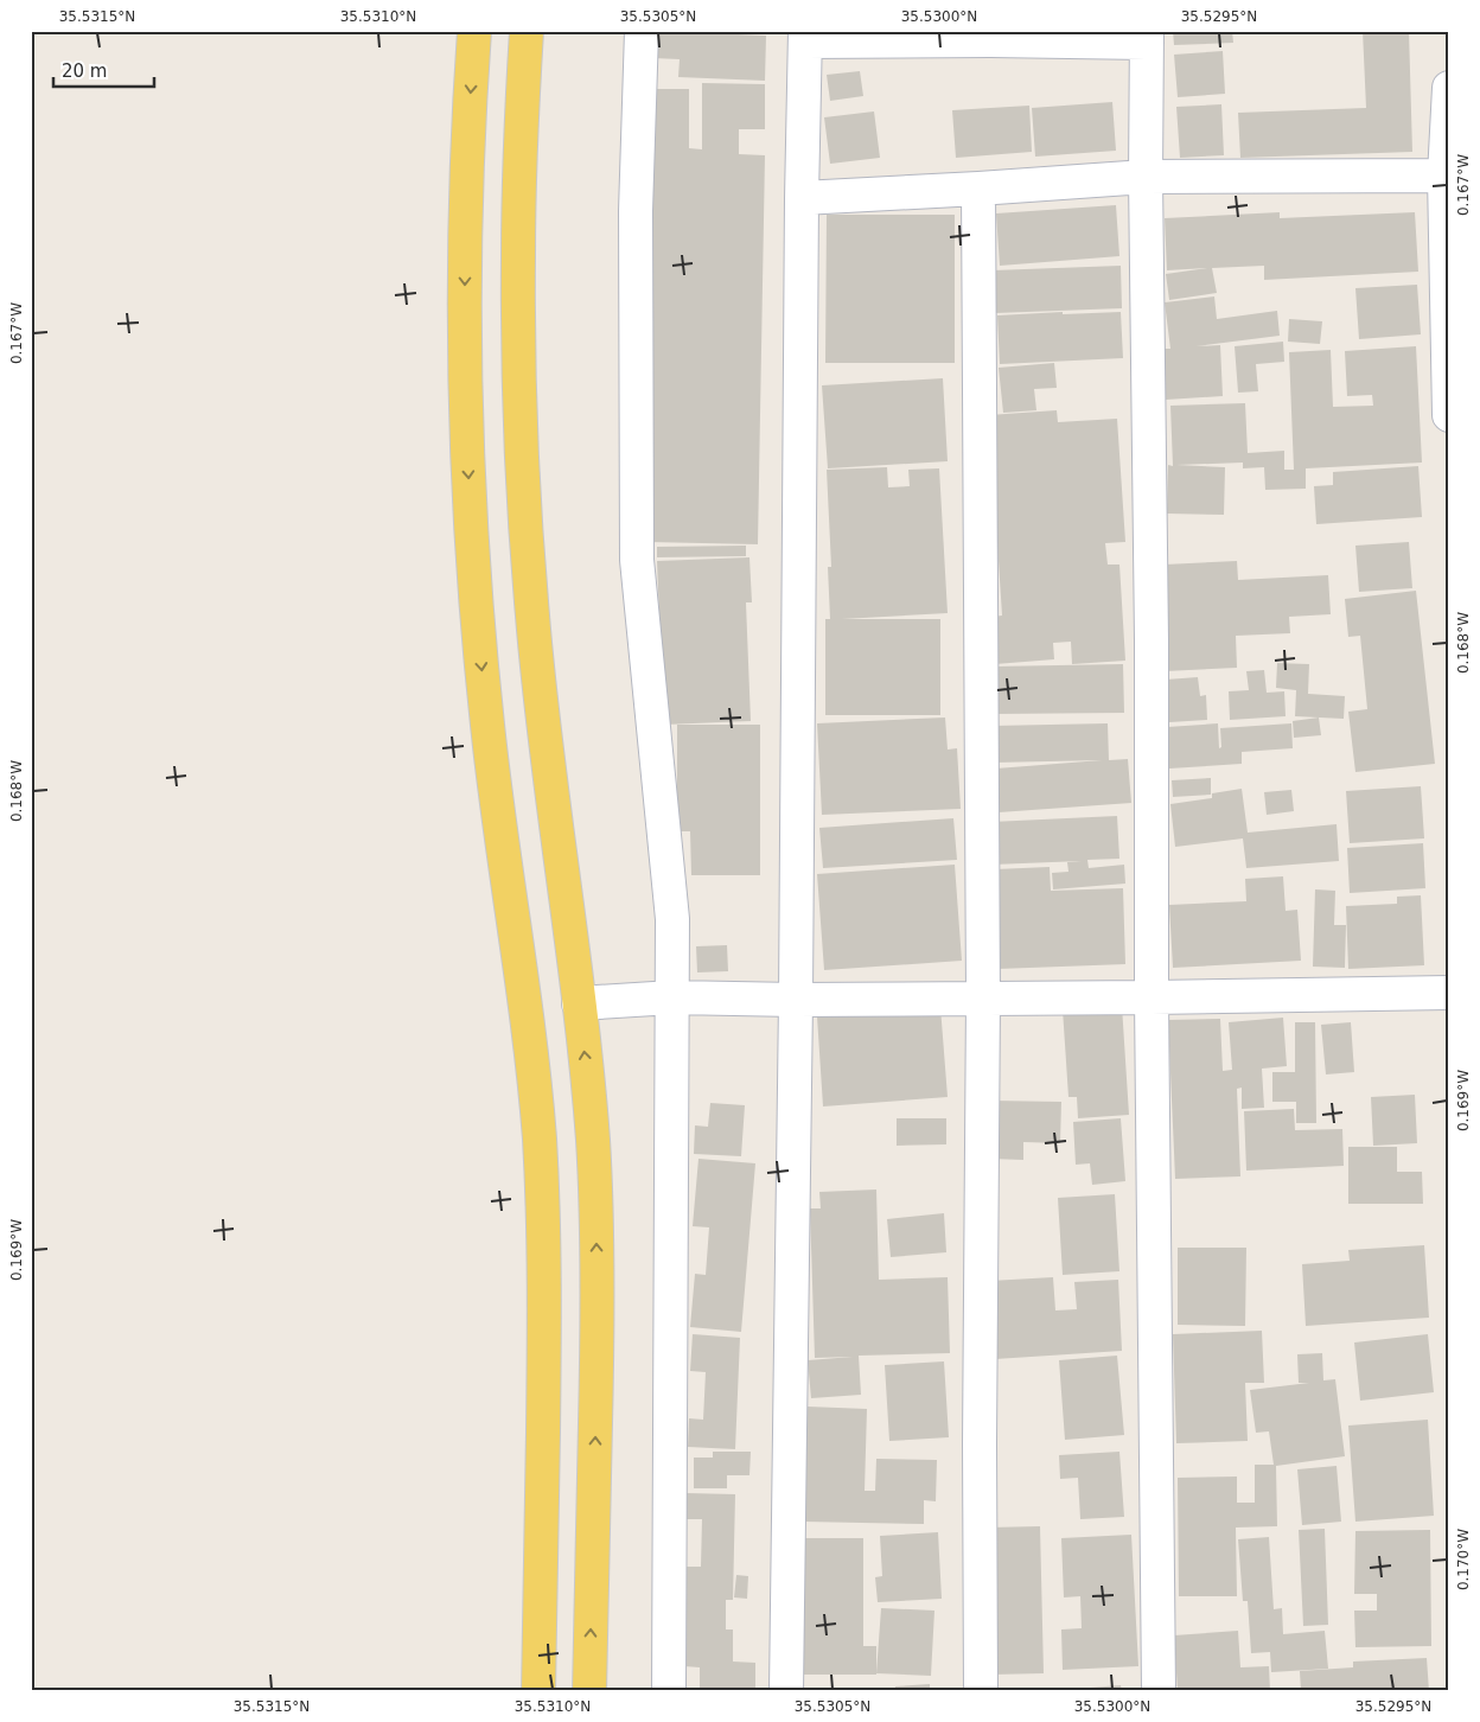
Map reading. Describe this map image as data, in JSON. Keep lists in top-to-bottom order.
{
  "scale_bar": "20 m",
  "coordinates": [
    "35.5315°N",
    "35.5310°N",
    "35.5305°N",
    "35.5300°N",
    "35.5295°N",
    "0.167°W",
    "0.168°W",
    "0.169°W",
    "0.170°W"
  ]
}
